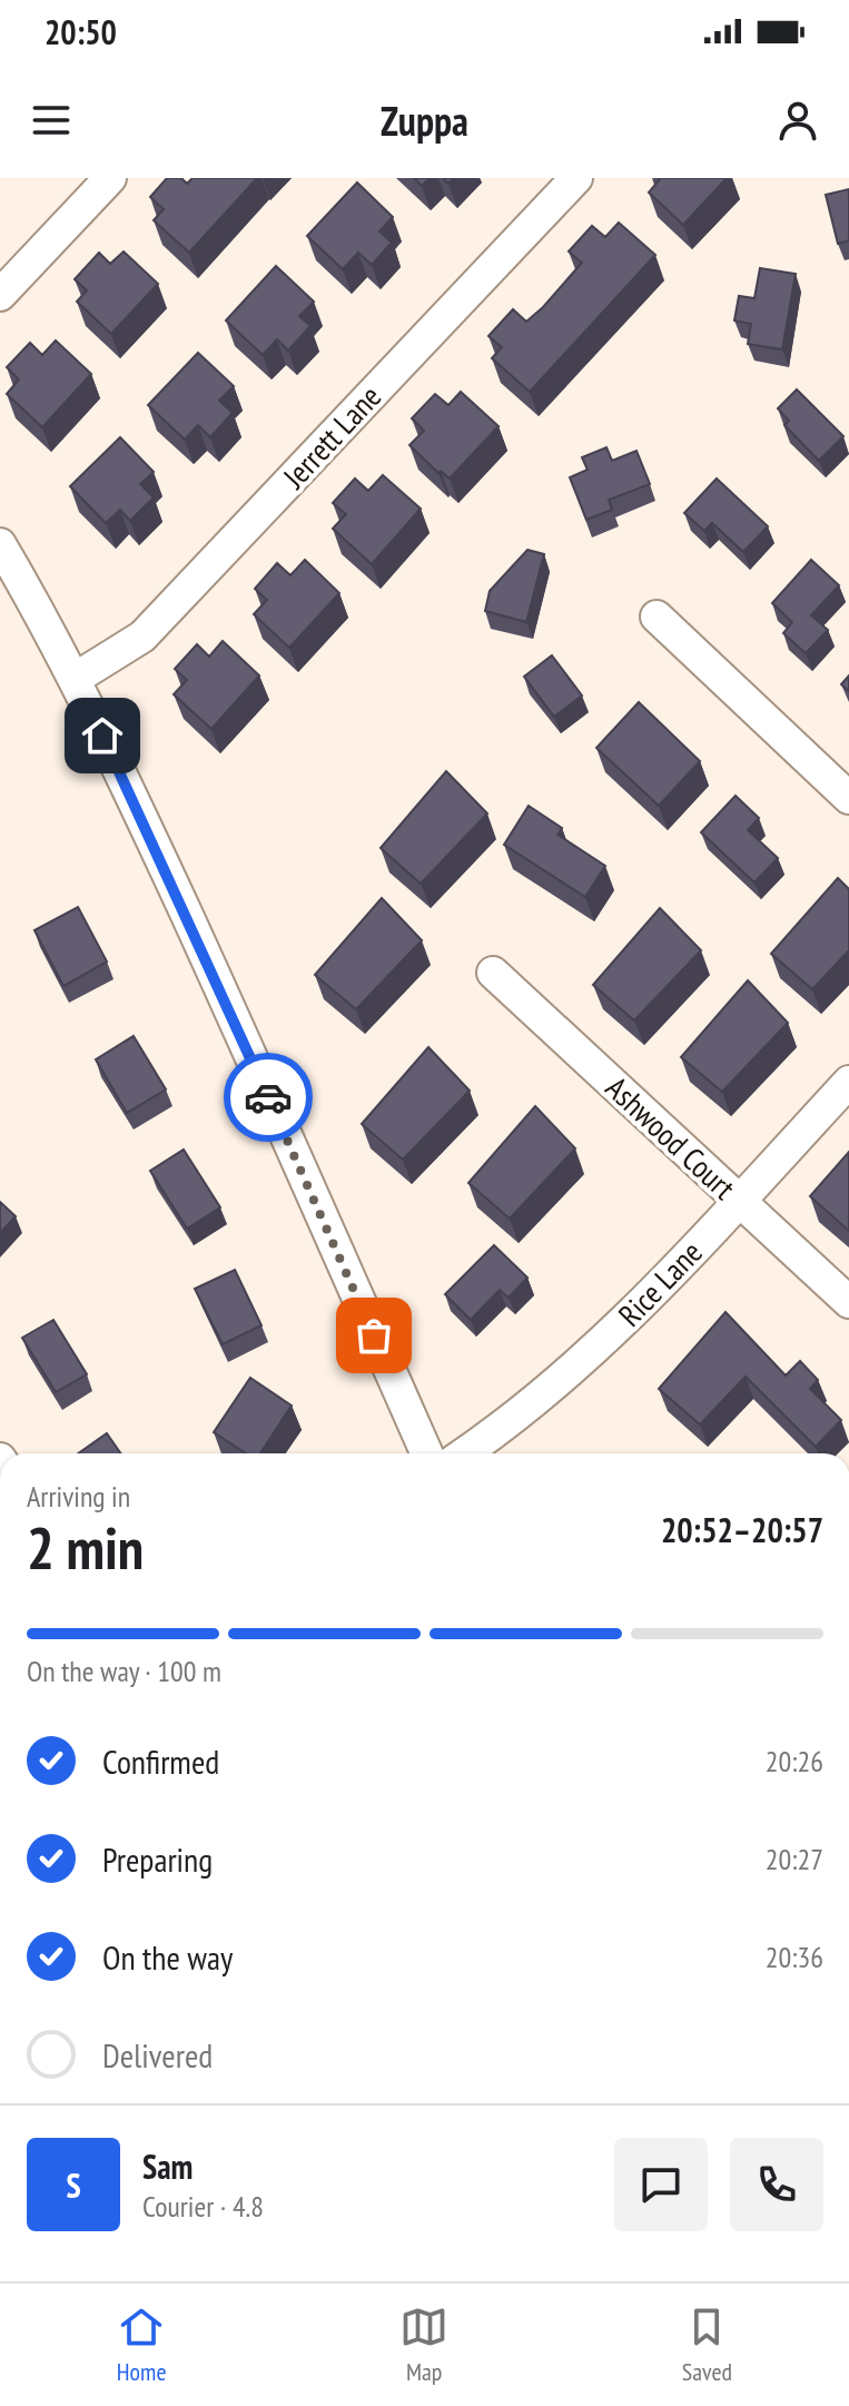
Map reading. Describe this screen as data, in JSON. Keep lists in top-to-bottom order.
{
  "streets": {
    "street": ["Jerrett Lane", "Ashwood Court", "Rice Lane"]
  },
  "crossings": [
    ["Ashwood Court", "Rice Lane"]
  ],
  "page": {
    "status": "20:50",
    "header": "Zuppa",
    "heading": ["2 min", "Arriving in", "20:52–20:57"],
    "panel": ["Sam", "Courier · 4.8"],
    "bar": "On the way · 100 m",
    "list": [
      ["Confirmed", "20:26"],
      ["Preparing", "20:27"],
      ["On the way", "20:36"],
      "Delivered"
    ],
    "round": "S",
    "tabs": ["Home", "Map", "Saved"]
  }
}
